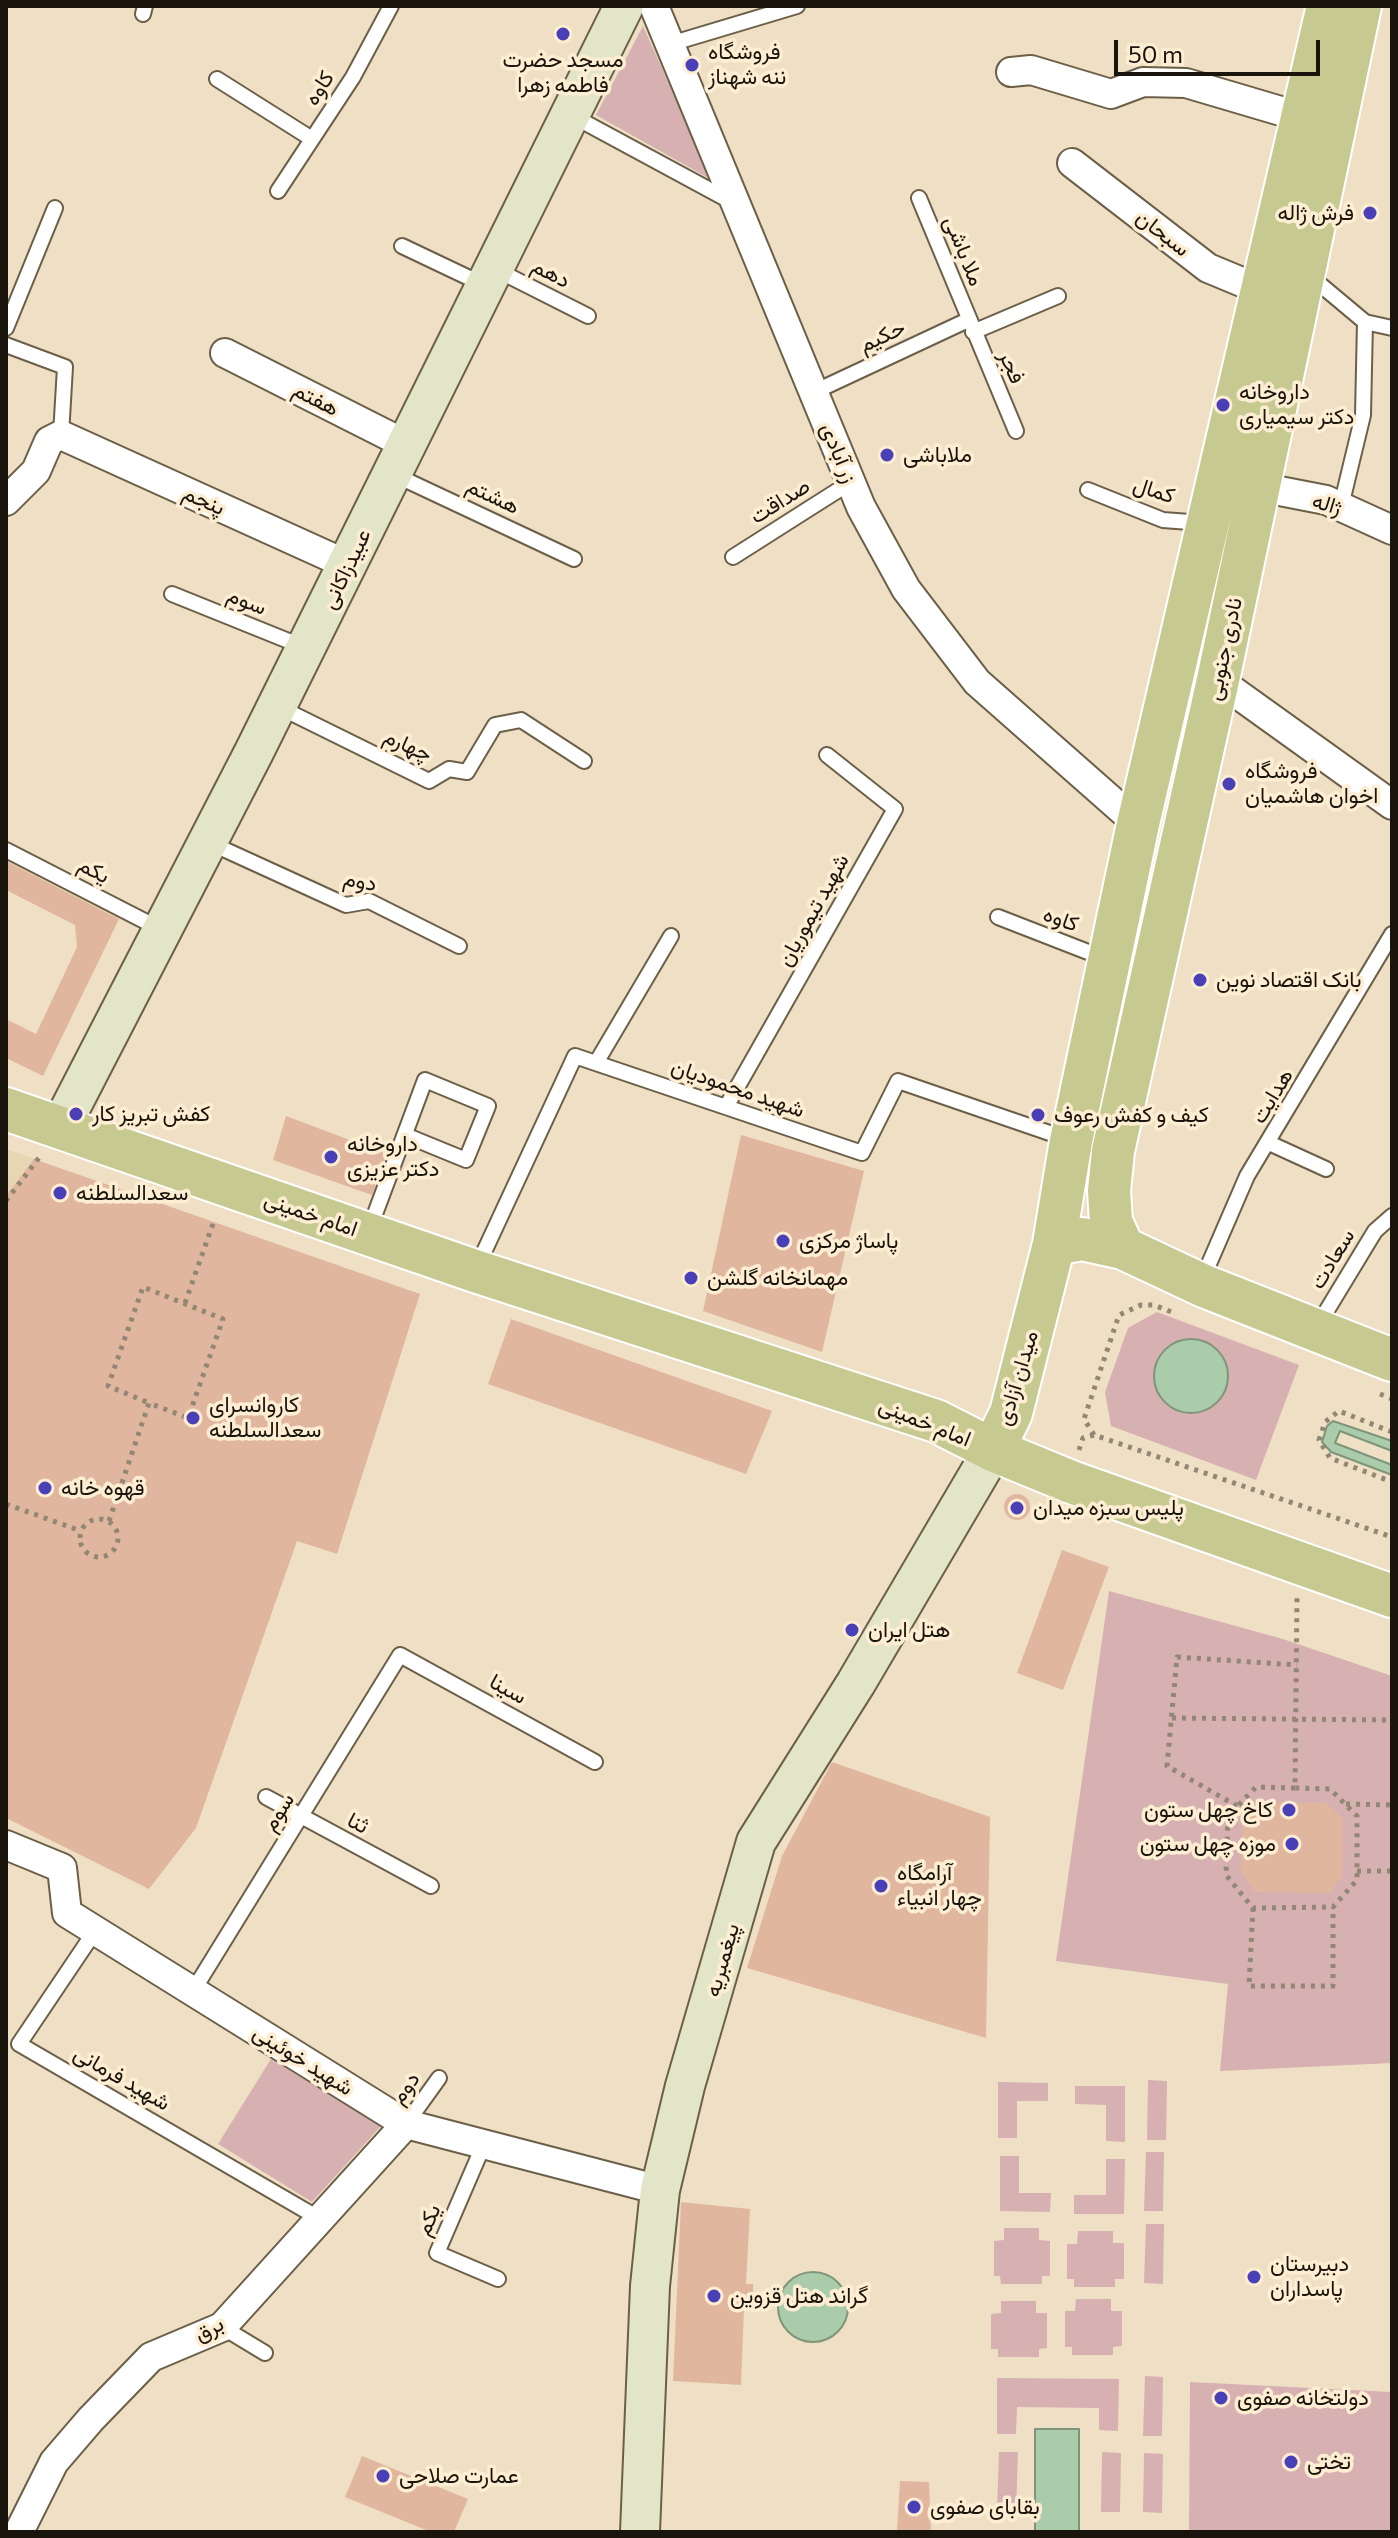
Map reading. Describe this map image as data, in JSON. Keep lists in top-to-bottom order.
{
  "streets": {
    "main road": [
      "عبیدزاکانی",
      "نادری جنوبی",
      "امام خمینی",
      "میدان آزادی",
      "پیغمبریه"
    ],
    "street": [
      "سبحان",
      "هفتم",
      "زر آبادی",
      "پنجم",
      "ژاله",
      "شهید خوئینی",
      "برق"
    ],
    "lane": [
      "کاوه",
      "ملا باشی",
      "دهم",
      "حکیم",
      "فجر",
      "کمال",
      "هشتم",
      "صداقت",
      "سوم",
      "چهارم",
      "یکم",
      "دوم",
      "شهید تیموریان",
      "شهید محمودیان",
      "هدایت",
      "سعادت",
      "سینا",
      "ثنا",
      "شهید فرمانی"
    ]
  },
  "crossings": [
    ["کاوه", "نادری جنوبی"],
    ["سبحان", "نادری جنوبی"],
    ["ملا باشی", "حکیم"],
    ["ملا باشی", "فجر"],
    ["دهم", "عبیدزاکانی"],
    ["حکیم", "فجر"],
    ["حکیم", "زر آبادی"],
    ["هفتم", "هشتم"],
    ["هفتم", "عبیدزاکانی"],
    ["زر آبادی", "صداقت"],
    ["زر آبادی", "نادری جنوبی"],
    ["کمال", "نادری جنوبی"],
    ["هشتم", "عبیدزاکانی"],
    ["پنجم", "عبیدزاکانی"],
    ["ژاله", "نادری جنوبی"],
    ["عبیدزاکانی", "سوم"],
    ["عبیدزاکانی", "چهارم"],
    ["عبیدزاکانی", "یکم"],
    ["عبیدزاکانی", "دوم"],
    ["عبیدزاکانی", "امام خمینی"],
    ["سوم", "سینا"],
    ["سوم", "ثنا"],
    ["سوم", "شهید خوئینی"],
    ["نادری جنوبی", "شهید محمودیان"],
    ["نادری جنوبی", "میدان آزادی"],
    ["یکم", "شهید خوئینی"],
    ["دوم", "شهید خوئینی"],
    ["دوم", "برق"],
    ["شهید تیموریان", "شهید محمودیان"],
    ["امام خمینی", "میدان آزادی"],
    ["امام خمینی", "پیغمبریه"],
    ["میدان آزادی", "پیغمبریه"],
    ["پیغمبریه", "شهید خوئینی"],
    ["شهید خوئینی", "شهید فرمانی"],
    ["شهید خوئینی", "برق"],
    ["شهید فرمانی", "برق"]
  ],
  "places": [
    "مسجد حضرت فاطمه زهرا",
    "فروشگاه ننه شهناز",
    "فرش ژاله",
    "داروخانه دکتر سیمیاری",
    "ملاباشی",
    "فروشگاه اخوان هاشمیان",
    "بانک اقتصاد نوین",
    "کفش تبریز کار",
    "کیف و کفش رعوف",
    "داروخانه دکتر عزیزی",
    "سعدالسلطنه",
    "پاساژ مرکزی",
    "مهمانخانه گلشن",
    "کاروانسرای سعدالسلطنه",
    "قهوه خانه",
    "پلیس سبزه میدان",
    "هتل ایران",
    "کاخ چهل ستون",
    "موزه چهل ستون",
    "آرامگاه چهار انبیاء",
    "دبیرستان پاسداران",
    "گراند هتل قزوین",
    "دولتخانه صفوی",
    "تختی",
    "عمارت صلاحی",
    "بقابای صفوی"
  ],
  "scale_bar": "50 m"
}
